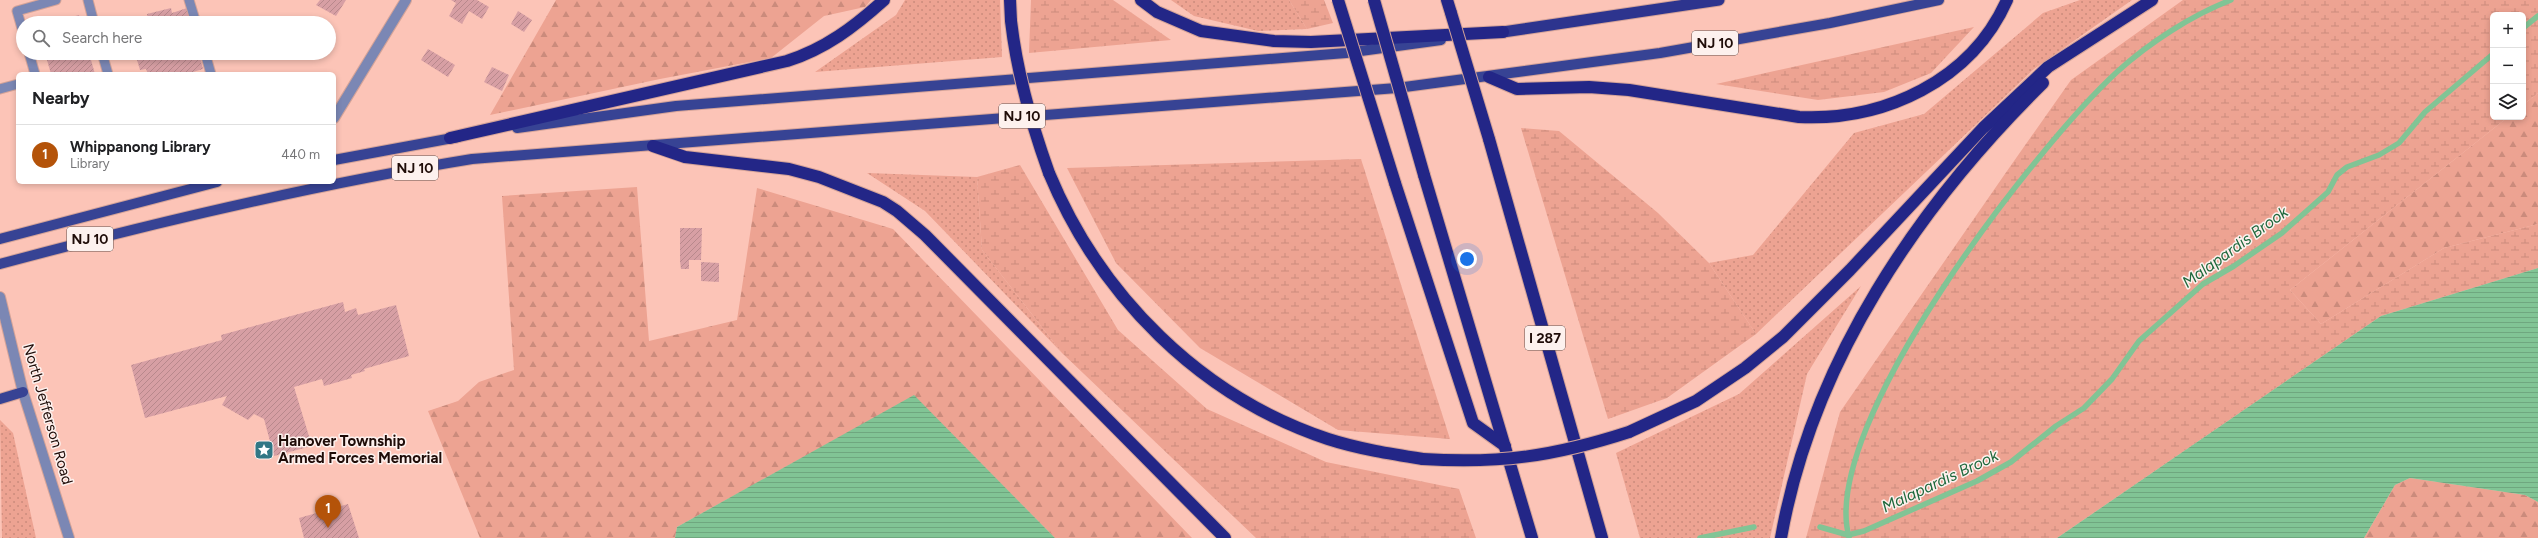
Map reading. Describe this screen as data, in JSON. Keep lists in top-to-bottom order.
{
  "streets": {
    "highway": ["NJ 10", "I 287"],
    "street": ["North Jefferson Road"]
  },
  "water": ["Malapardis Brook"],
  "places": {
    "place": ["Hanover Township Armed Forces Memorial"]
  },
  "page": {
    "map_buttons": ["+", "−"],
    "search": "Search here",
    "heading": "Nearby",
    "list": [
      {
        "mark": "1",
        "name": "Whippanong Library",
        "note": "Library",
        "value": "440 m"
      }
    ],
    "pins": "1"
  }
}
